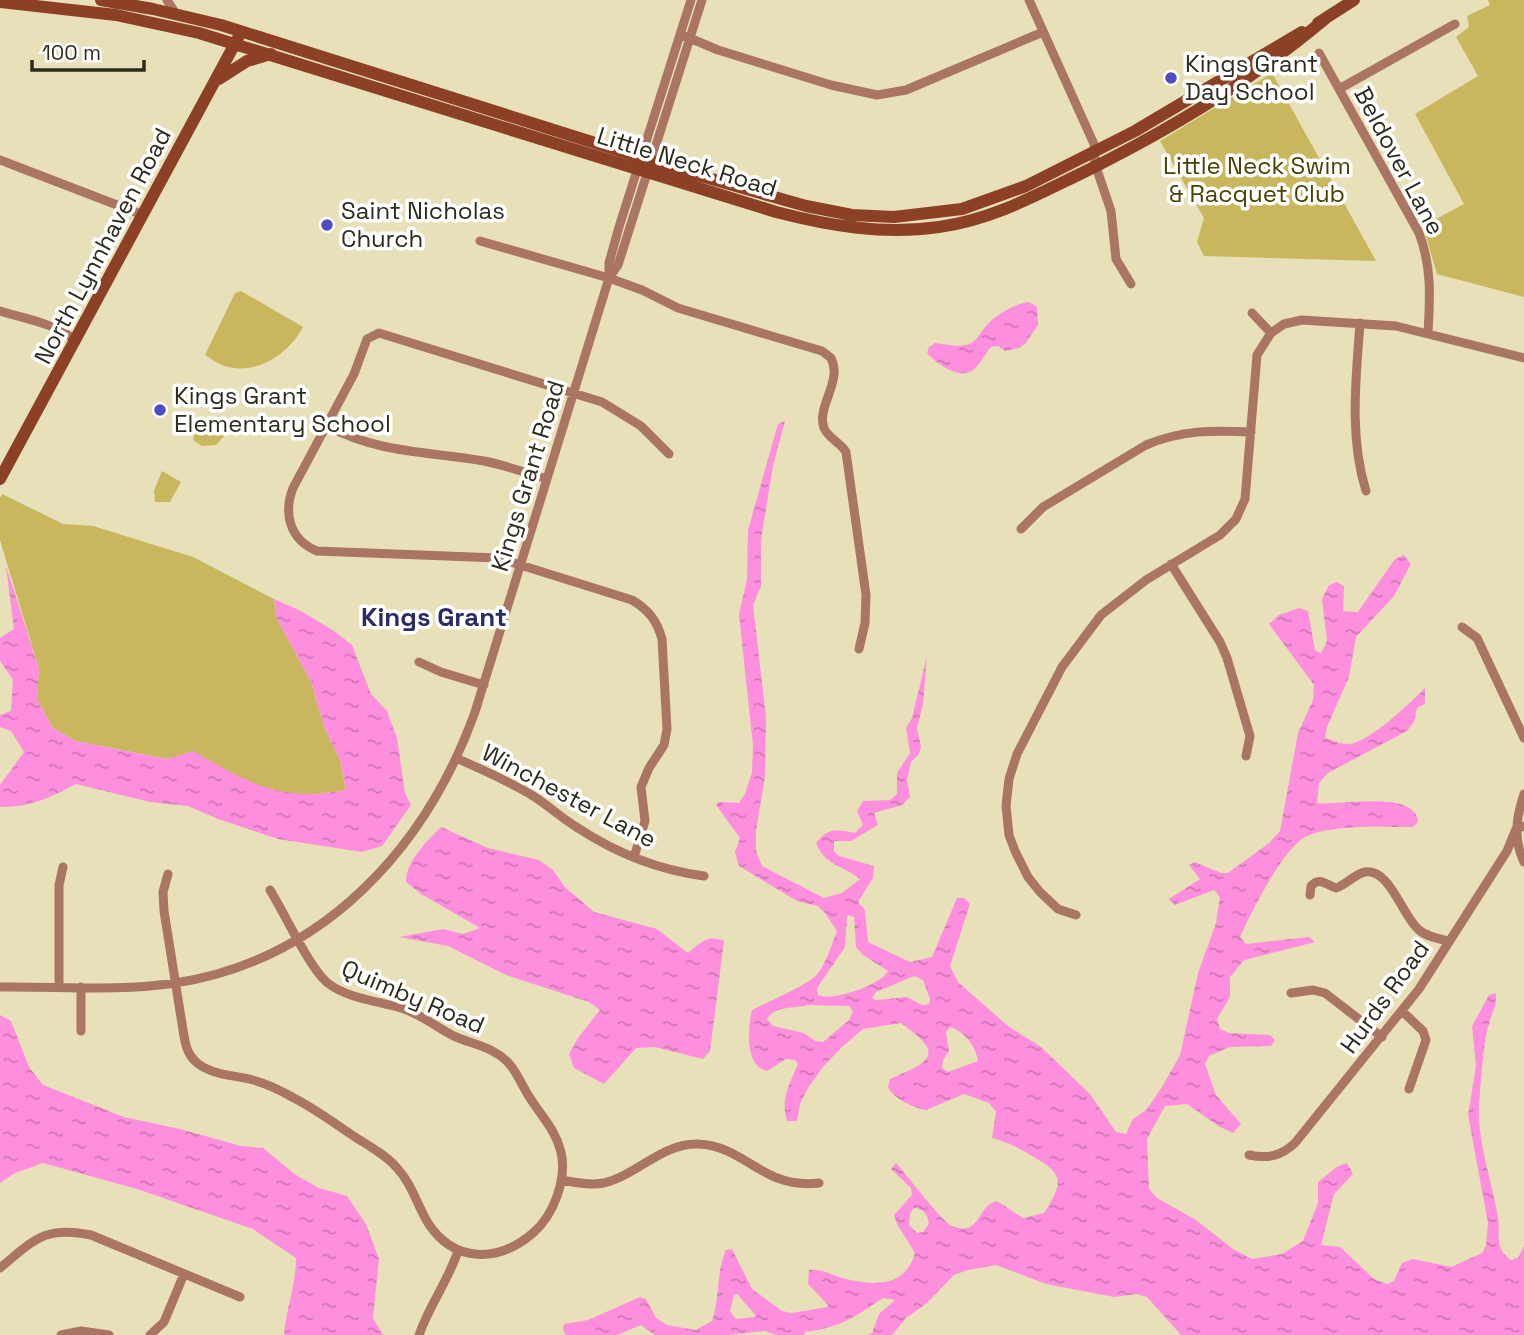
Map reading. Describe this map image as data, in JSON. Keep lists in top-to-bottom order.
{
  "streets": {
    "street": [
      "Beldover Lane",
      "Little Neck Road",
      "North Lynnhaven Road",
      "Kings Grant Road",
      "Winchester Lane",
      "Quimby Road",
      "Hurds Road"
    ]
  },
  "crossings": [
    ["Little Neck Road", "North Lynnhaven Road"],
    ["Little Neck Road", "Kings Grant Road"],
    ["Kings Grant Road", "Winchester Lane"],
    ["Kings Grant Road", "Quimby Road"]
  ],
  "districts": ["Kings Grant"],
  "parks": ["Little Neck Swim & Racquet Club"],
  "places": ["Kings Grant Day School", "Saint Nicholas Church", "Kings Grant Elementary School"],
  "scale_bar": "100 m"
}
